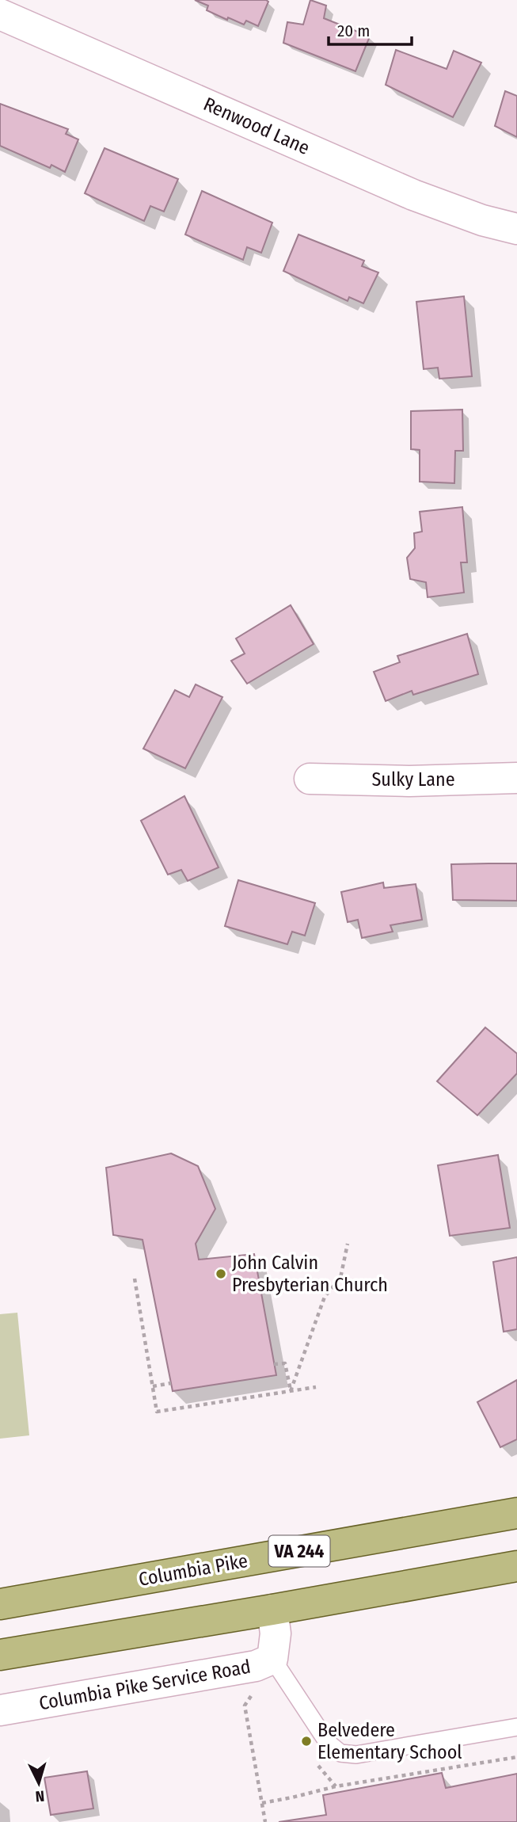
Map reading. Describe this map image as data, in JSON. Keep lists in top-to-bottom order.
{
  "streets": {
    "main road": ["VA 244", "Columbia Pike"],
    "street": ["Renwood Lane", "Sulky Lane", "Columbia Pike Service Road"]
  },
  "places": ["John Calvin Presbyterian Church", "Belvedere Elementary School"],
  "scale_bar": "20 m",
  "north": "bottom"
}
